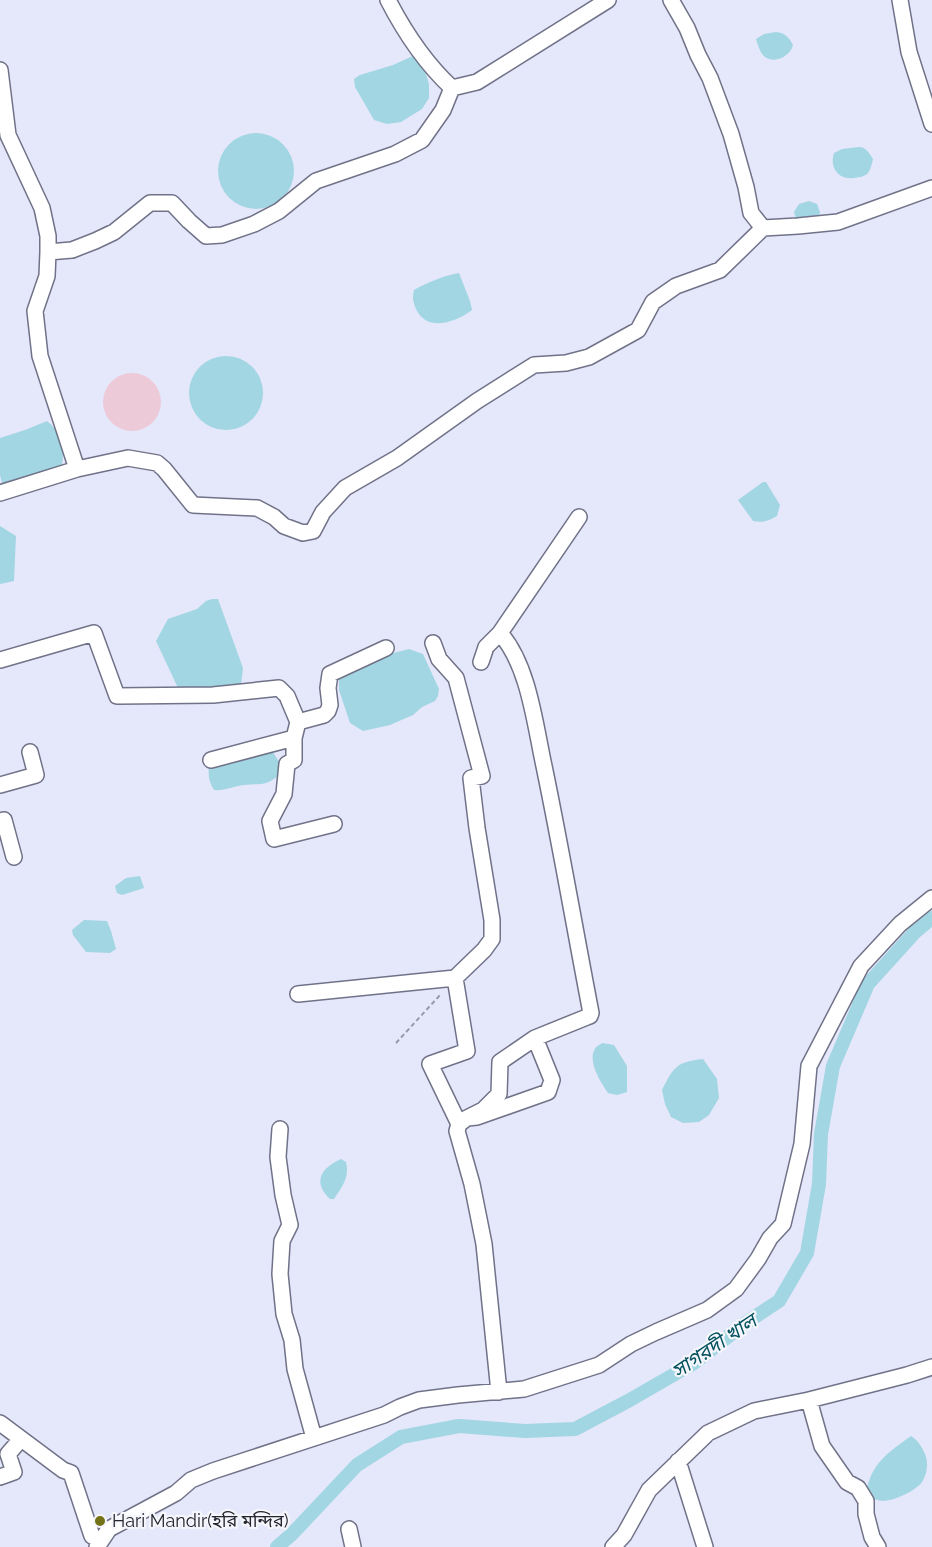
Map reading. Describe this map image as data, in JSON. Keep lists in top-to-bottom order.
{
  "water": ["সাগরদী খাল"],
  "places": ["Hari Mandir(হরি মন্দির)"]
}
